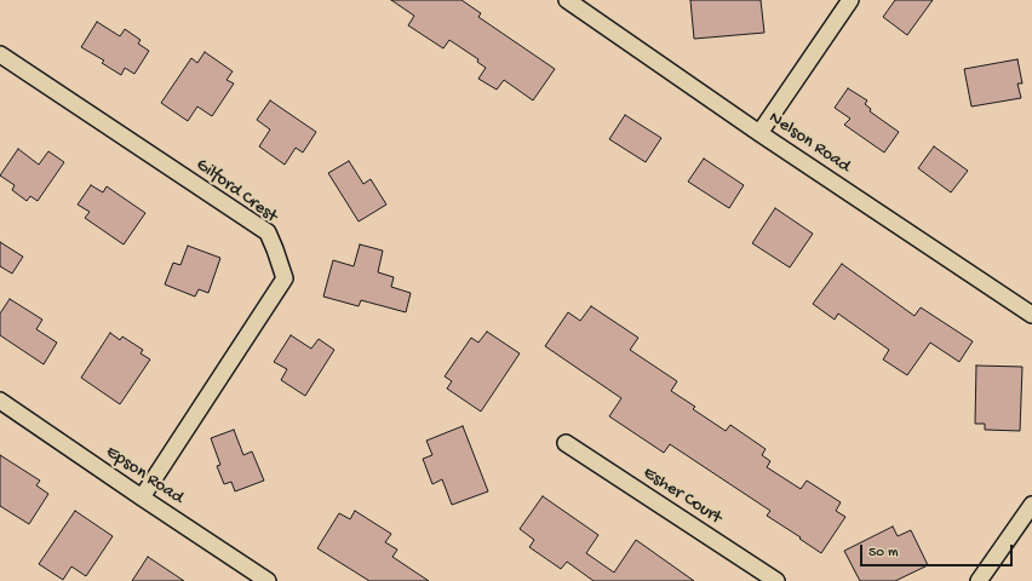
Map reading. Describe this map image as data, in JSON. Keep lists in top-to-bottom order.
{
  "streets": {
    "street": [
      "Nelson Road",
      "Gilford Crest",
      "Epson Road",
      "Esher Court"
    ]
  },
  "crossings": [
    ["Gilford Crest", "Epson Road"]
  ],
  "scale_bar": "50 m"
}
